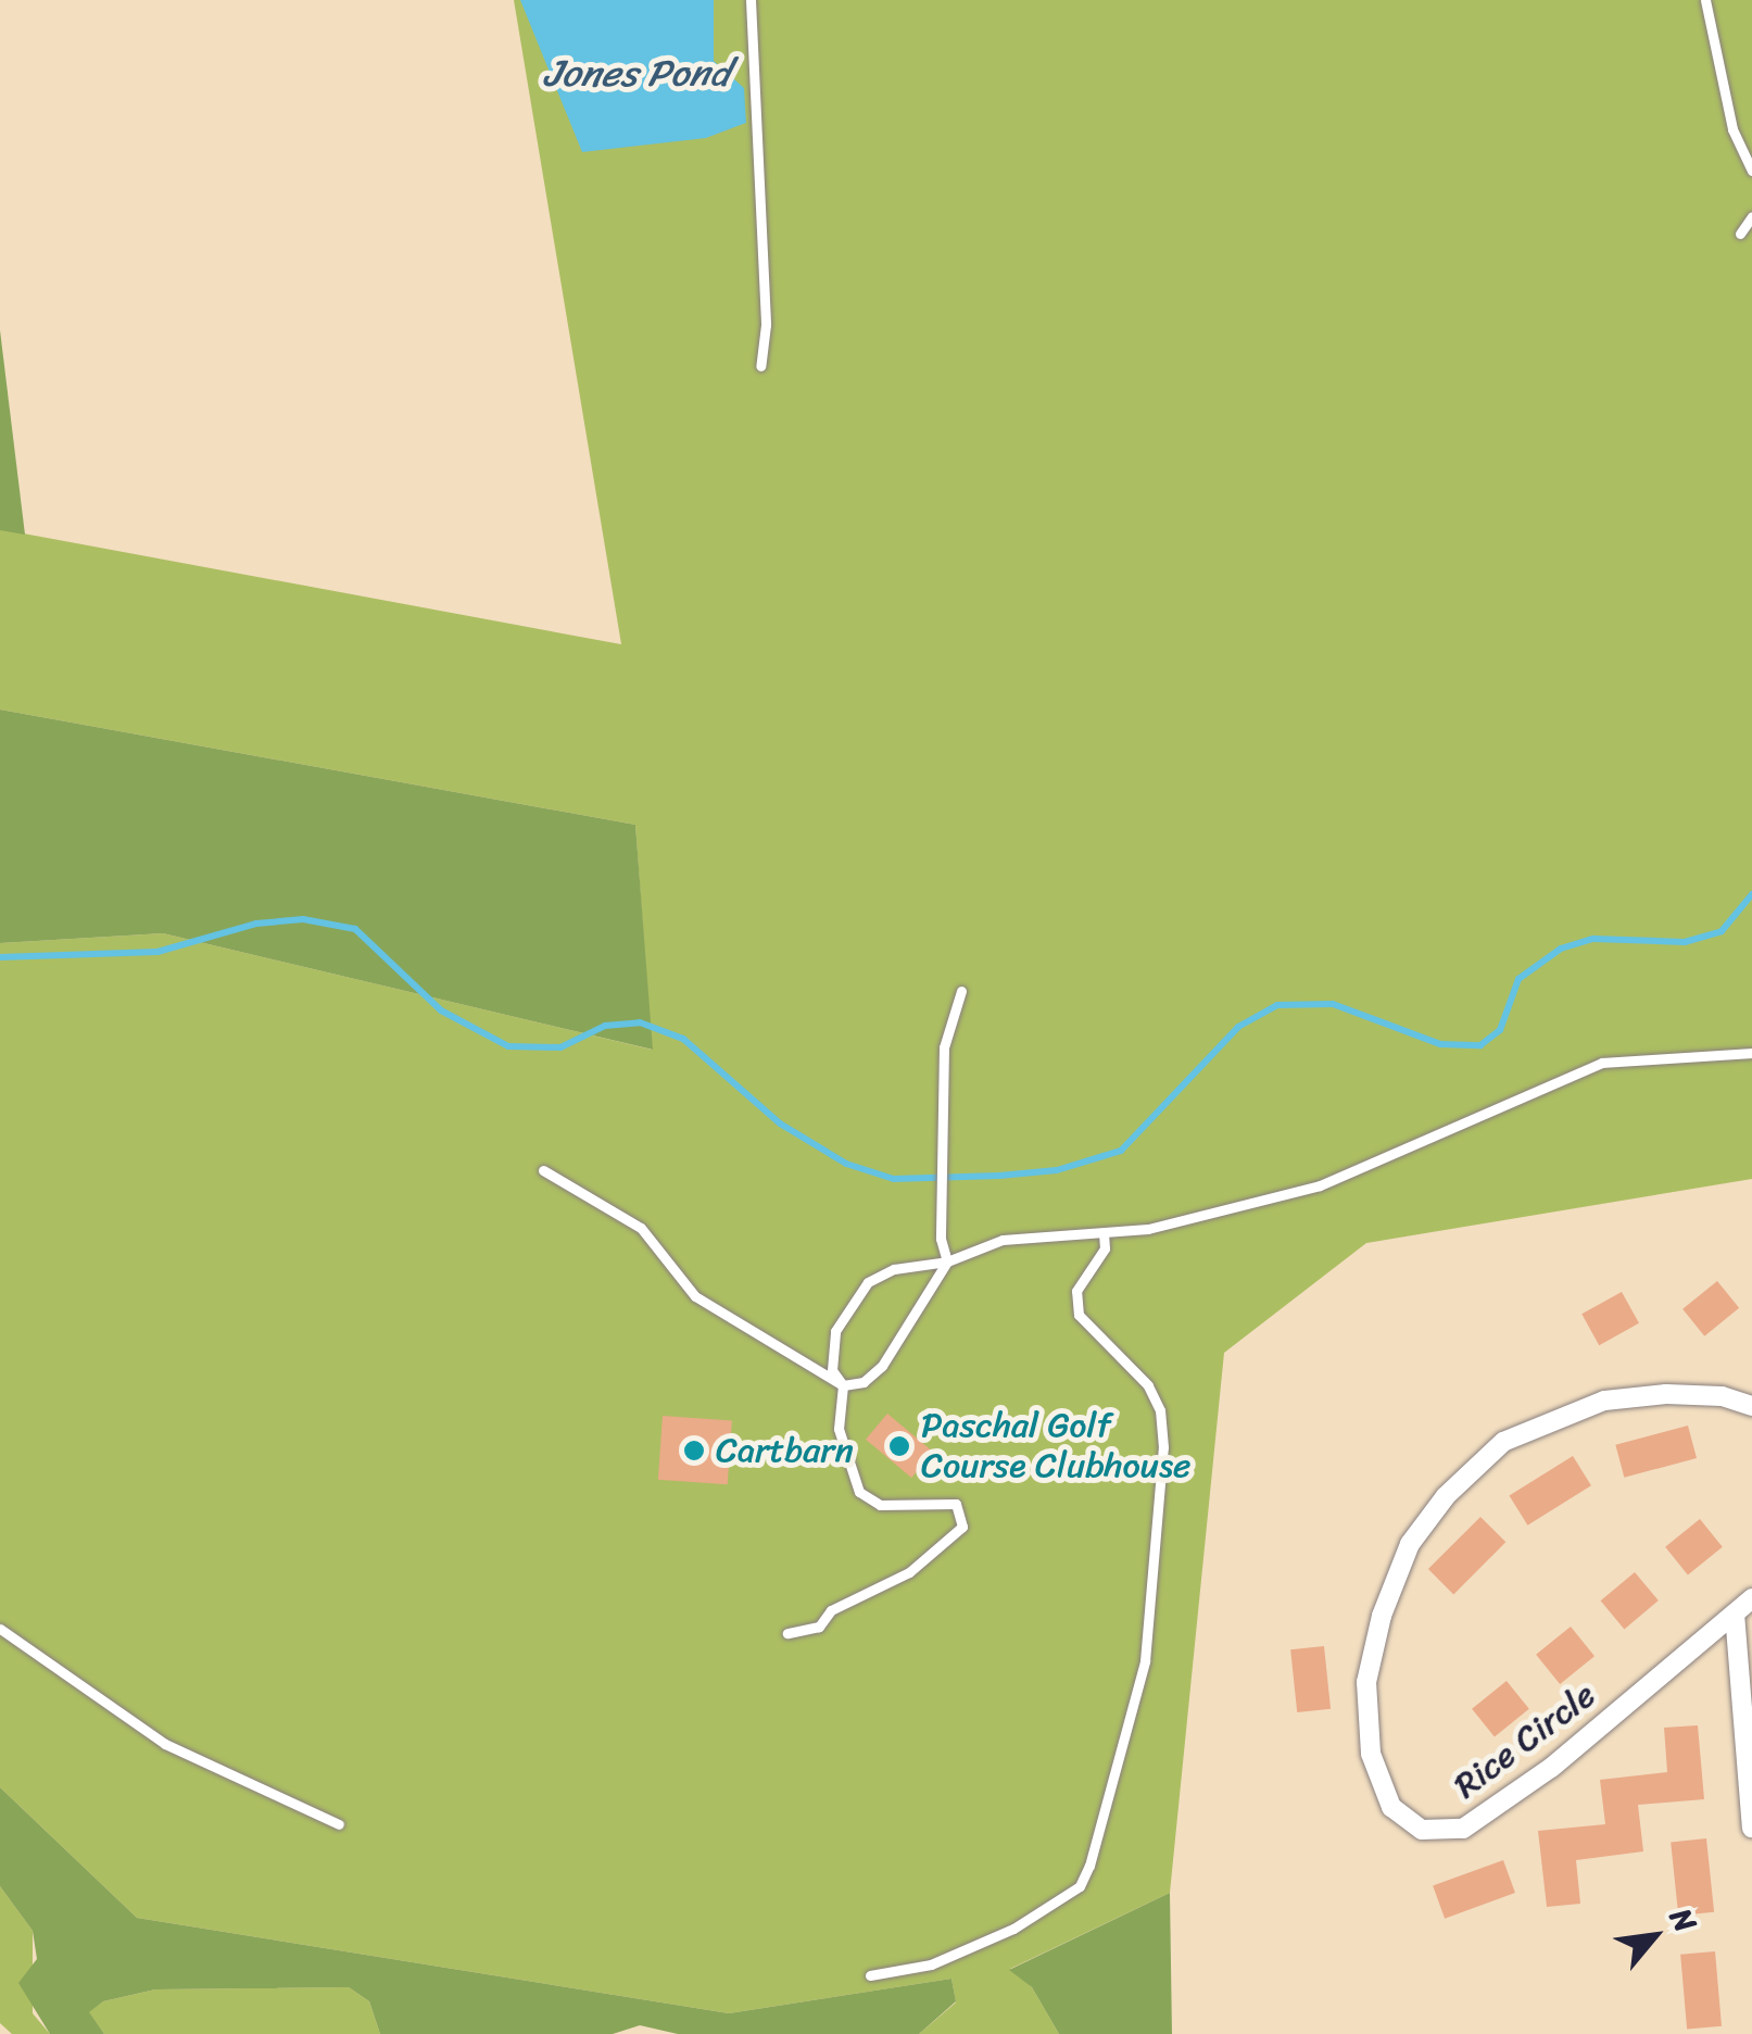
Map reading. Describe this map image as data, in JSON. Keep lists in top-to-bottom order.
{
  "streets": {
    "street": ["Rice Circle"]
  },
  "water": ["Jones Pond"],
  "places": ["Paschal Golf Course Clubhouse", "Cartbarn"],
  "north": "top right"
}
